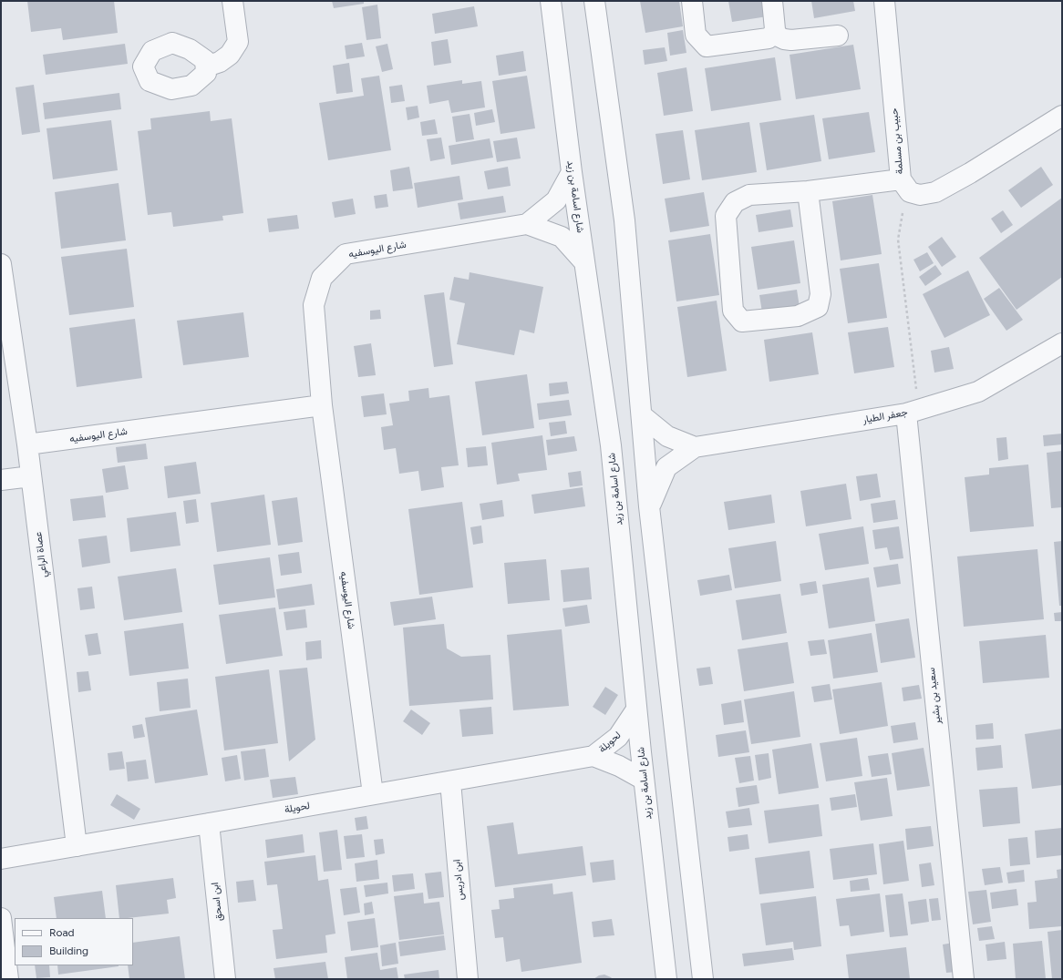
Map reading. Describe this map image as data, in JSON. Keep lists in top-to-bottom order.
{
  "streets": {
    "street": [
      "حبيب بن مسلمة",
      "شارع اسامة بن زيد",
      "شارع اليوسفيه",
      "جعفر الطيار",
      "عصاة الراعي",
      "سعيد بن بشير",
      "لحويلة",
      "ابن ادريس",
      "ابن اسحق"
    ]
  },
  "crossings": [
    ["شارع اسامة بن زيد", "شارع اليوسفيه"],
    ["شارع اسامة بن زيد", "لحويلة"],
    ["شارع اليوسفيه", "عصاة الراعي"],
    ["شارع اليوسفيه", "لحويلة"],
    ["جعفر الطيار", "سعيد بن بشير"],
    ["عصاة الراعي", "لحويلة"],
    ["لحويلة", "ابن ادريس"],
    ["لحويلة", "ابن اسحق"]
  ],
  "legend": ["Road", "Building"]
}
